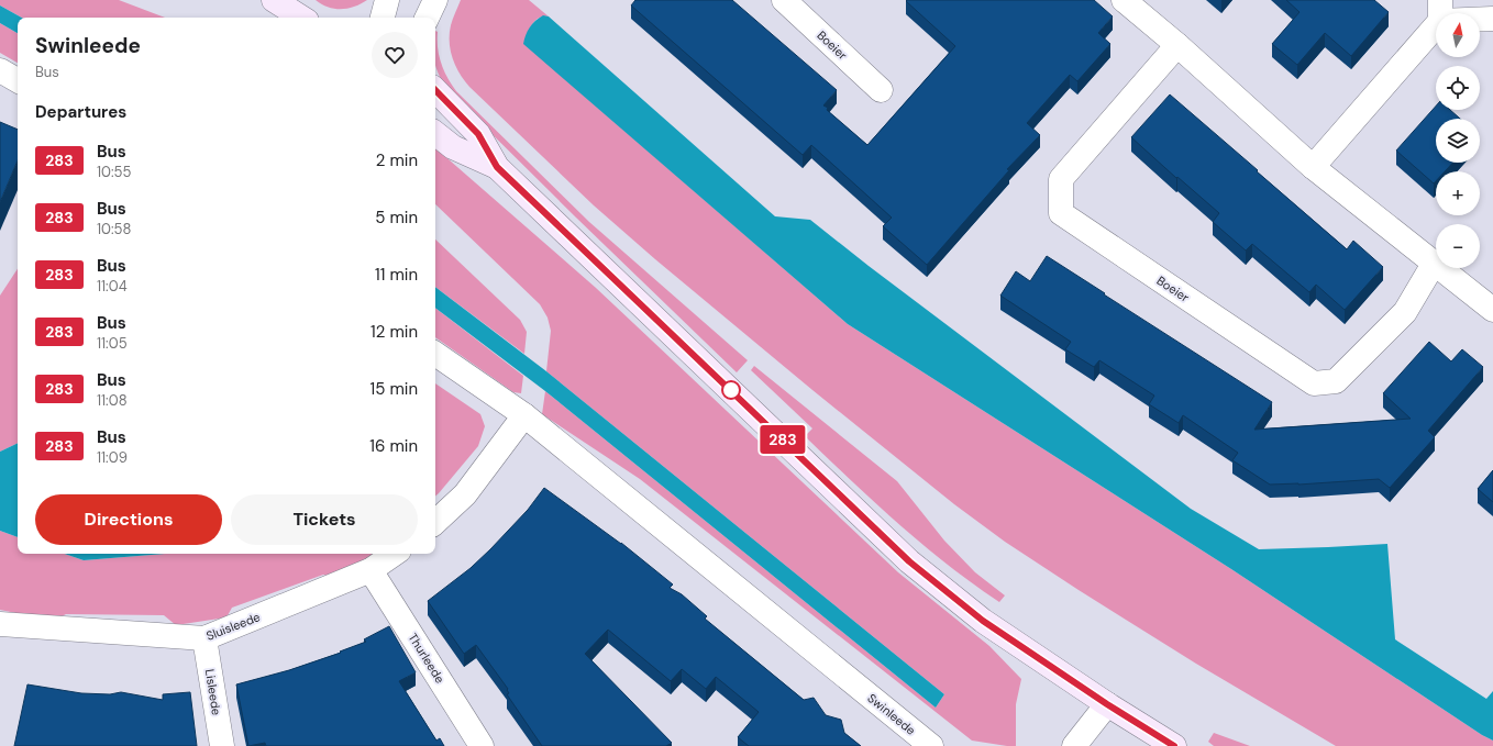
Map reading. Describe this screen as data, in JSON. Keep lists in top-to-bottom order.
{
  "streets": {
    "street": [
      "Boeier",
      "Sluisleede",
      "Thurleede",
      "Lisleede",
      "Swinleede"
    ]
  },
  "crossings": [
    ["Sluisleede", "Thurleede"],
    ["Sluisleede", "Lisleede"]
  ],
  "lines": ["bus line 283"],
  "north": "top",
  "page": {
    "on_map": "283",
    "map_buttons": ["+", "−"],
    "heading": [
      ["Swinleede", "Bus"],
      "Departures"
    ],
    "list": [
      {
        "mark": "283",
        "name": "Bus",
        "note": "10:55",
        "value": "2 min"
      },
      {
        "mark": "283",
        "name": "Bus",
        "note": "10:58",
        "value": "5 min"
      },
      {
        "mark": "283",
        "name": "Bus",
        "note": "11:04",
        "value": "11 min"
      },
      {
        "mark": "283",
        "name": "Bus",
        "note": "11:05",
        "value": "12 min"
      },
      {
        "mark": "283",
        "name": "Bus",
        "note": "11:08",
        "value": "15 min"
      },
      {
        "mark": "283",
        "name": "Bus",
        "note": "11:09",
        "value": "16 min"
      }
    ],
    "buttons": ["Directions", "Tickets"]
  }
}
